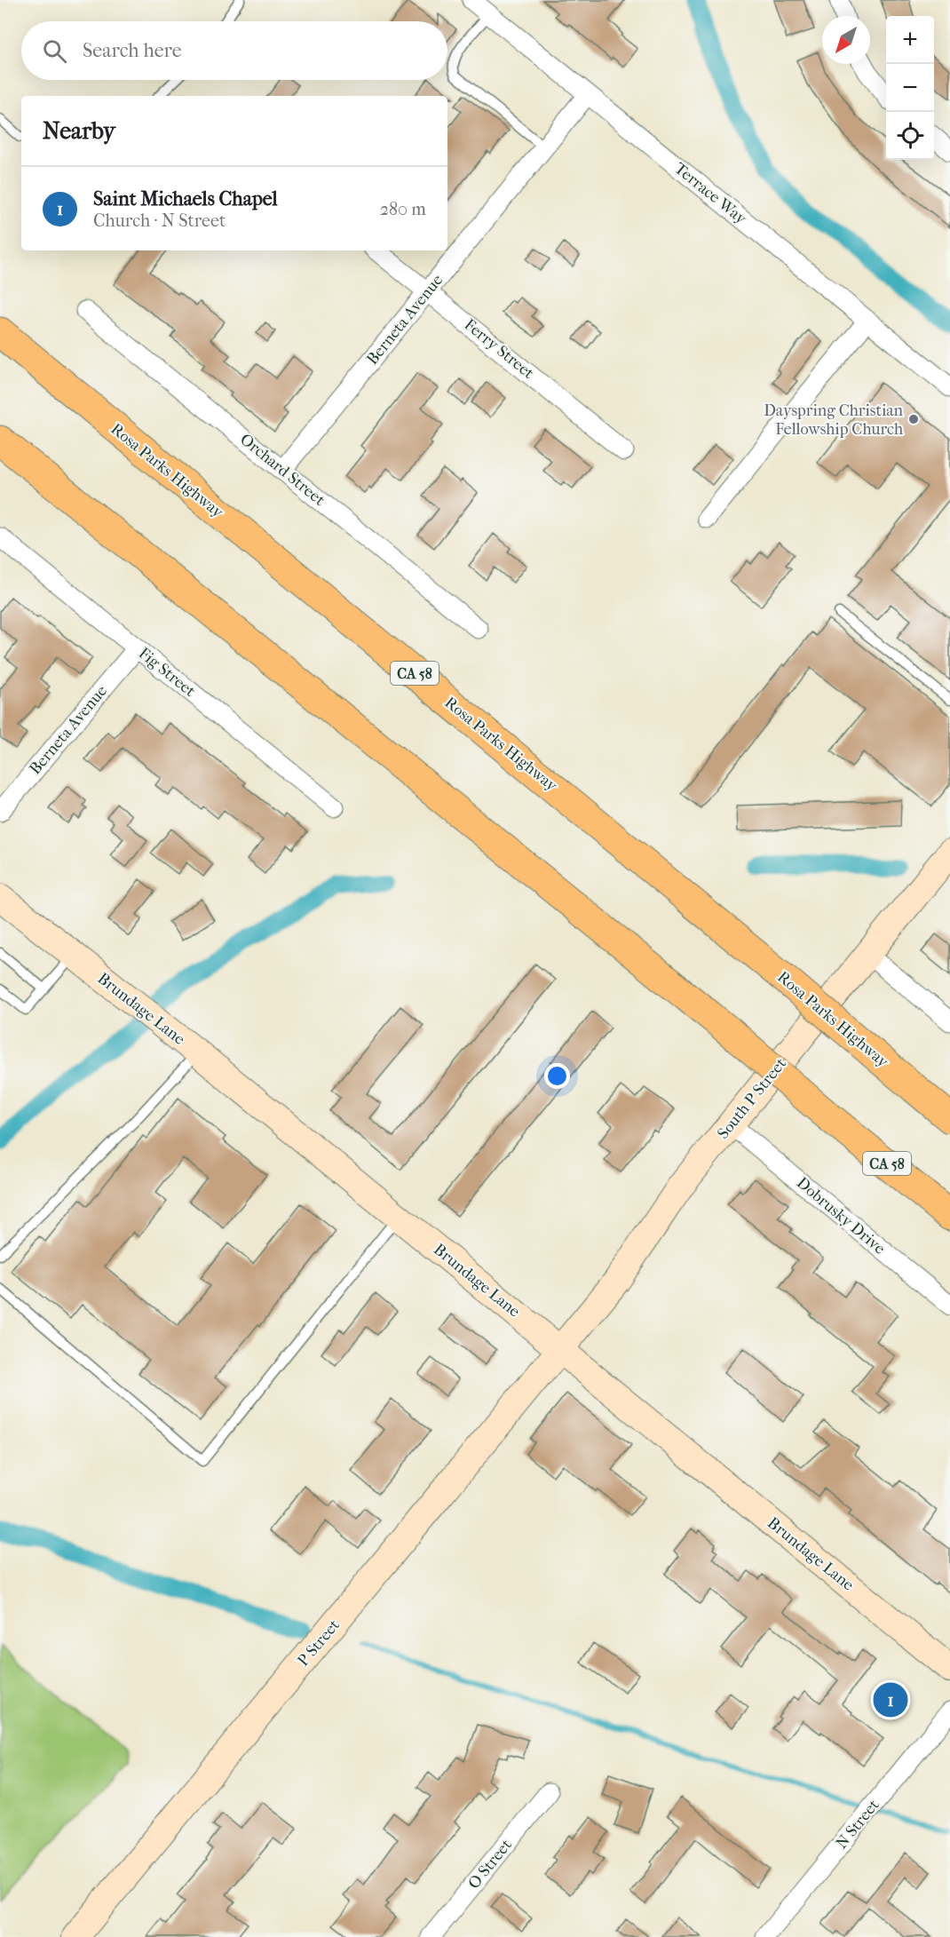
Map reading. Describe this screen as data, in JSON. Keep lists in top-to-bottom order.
{
  "streets": {
    "highway": ["Rosa Parks Highway", "CA 58"],
    "street": [
      "Terrace Way",
      "Berneta Avenue",
      "Ferry Street",
      "Orchard Street",
      "Fig Street",
      "Brundage Lane",
      "South P Street",
      "Dobrusky Drive",
      "P Street",
      "N Street",
      "O Street"
    ]
  },
  "crossings": [
    ["Terrace Way", "Berneta Avenue"],
    ["Berneta Avenue", "Ferry Street"],
    ["Berneta Avenue", "Orchard Street"],
    ["Berneta Avenue", "Fig Street"],
    ["Brundage Lane", "South P Street"],
    ["Brundage Lane", "P Street"],
    ["South P Street", "Dobrusky Drive"],
    ["South P Street", "P Street"]
  ],
  "places": ["Dayspring Christian Fellowship Church"],
  "north": "bottom left",
  "page": {
    "map_buttons": ["+", "−"],
    "search": "Search here",
    "heading": "Nearby",
    "list": [
      {
        "mark": "1",
        "name": "Saint Michaels Chapel",
        "note": "Church · N Street",
        "value": "280 m"
      }
    ],
    "pins": "1"
  }
}
